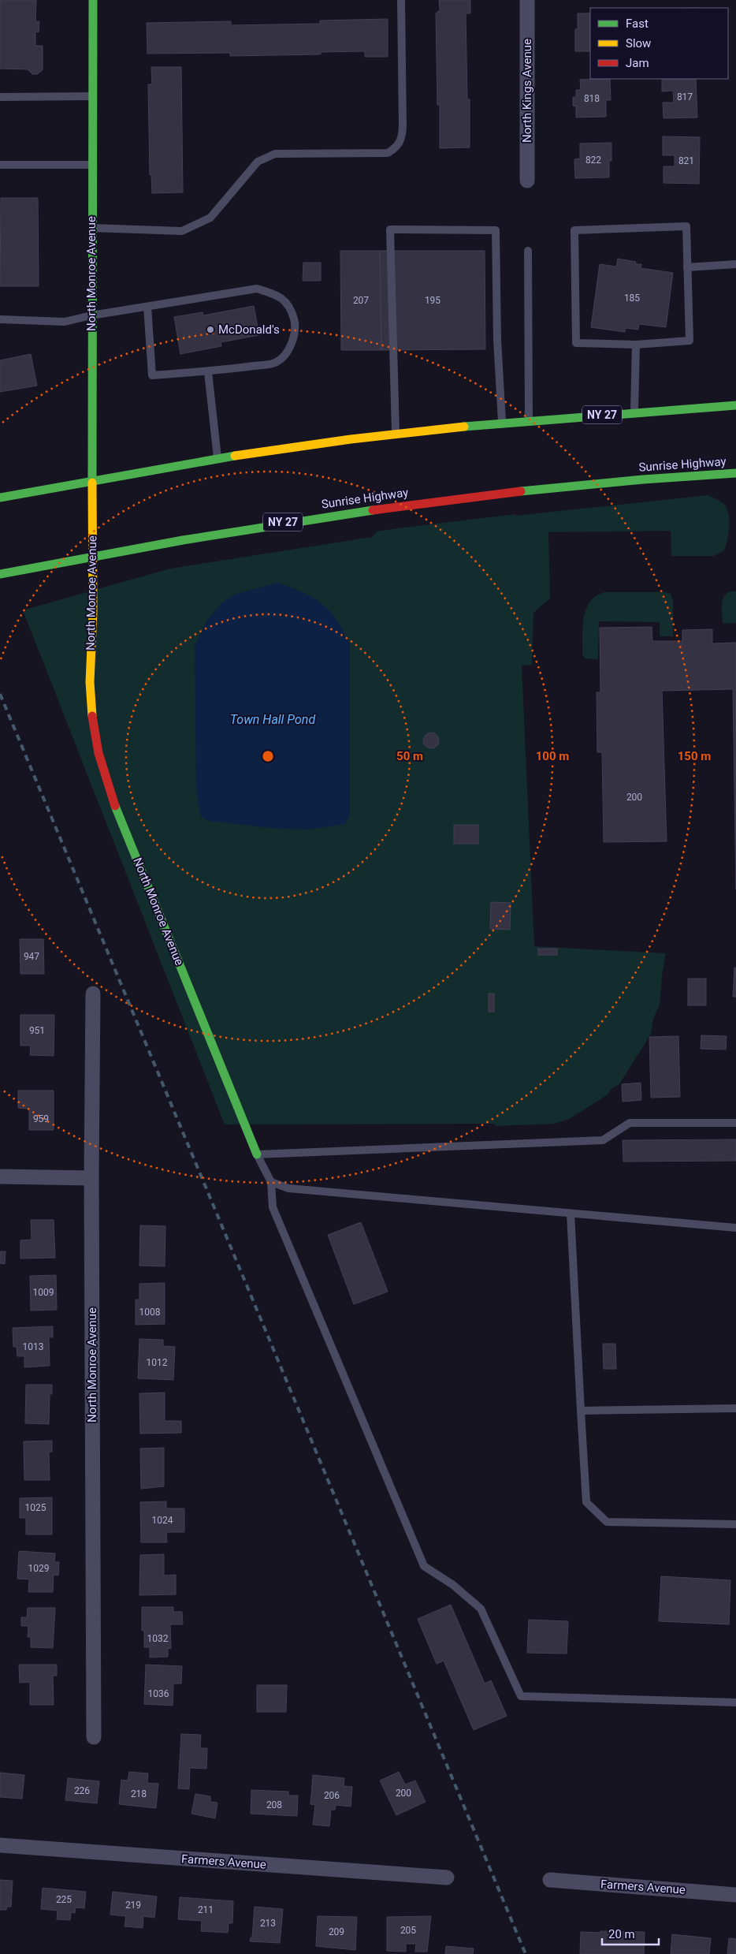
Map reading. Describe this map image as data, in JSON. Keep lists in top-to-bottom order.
{
  "streets": {
    "main road": ["North Monroe Avenue", "NY 27", "Sunrise Highway"],
    "street": ["North Kings Avenue", "Farmers Avenue"]
  },
  "crossings": [
    ["North Monroe Avenue", "NY 27"],
    ["North Monroe Avenue", "Sunrise Highway"]
  ],
  "water": ["Town Hall Pond"],
  "places": ["McDonald's"],
  "house_numbers": [
    "817",
    "818",
    "822",
    "821",
    "185",
    "207",
    "195",
    "200",
    "947",
    "951",
    "959",
    "1009",
    "1008",
    "1013",
    "1012",
    "1025",
    "1024",
    "1029",
    "1032",
    "1036",
    "226",
    "200",
    "218",
    "206",
    "208",
    "225",
    "219",
    "211",
    "213",
    "205",
    "209"
  ],
  "legend": ["Fast", "Slow", "Jam"],
  "scale_bar": "20 m",
  "rings": ["50 m", "100 m", "150 m"]
}
